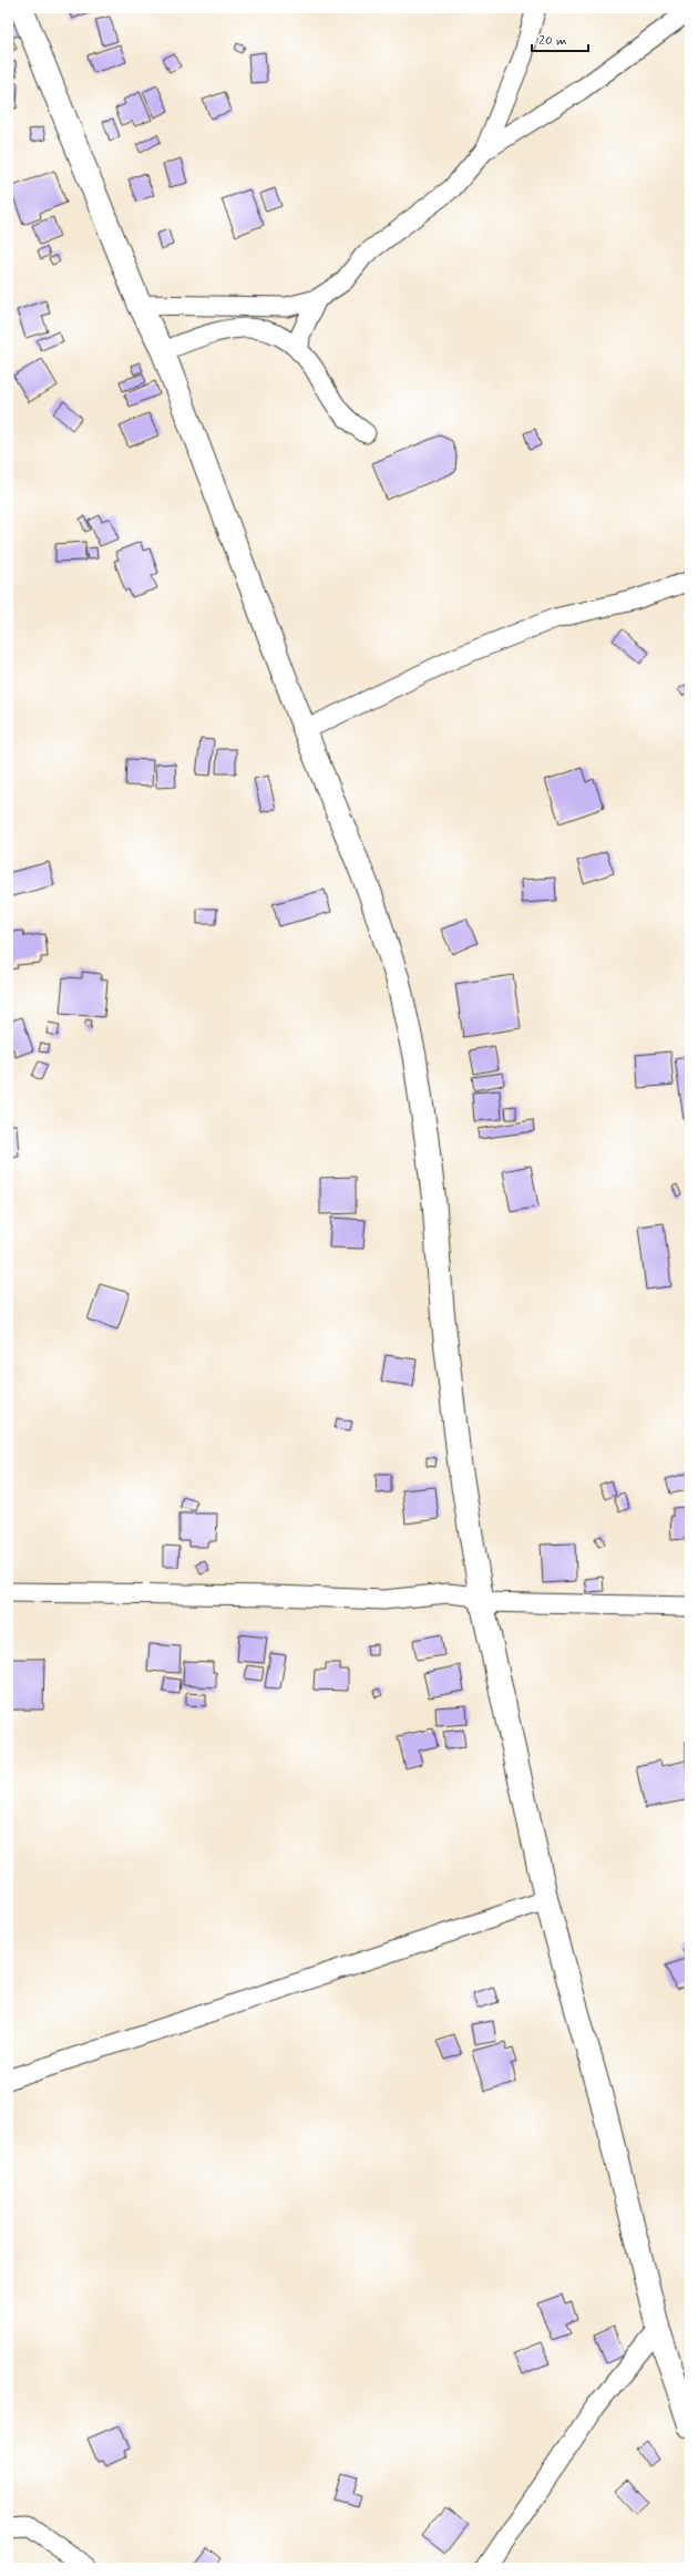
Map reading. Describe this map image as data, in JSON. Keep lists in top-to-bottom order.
{
  "scale_bar": "20 m"
}
